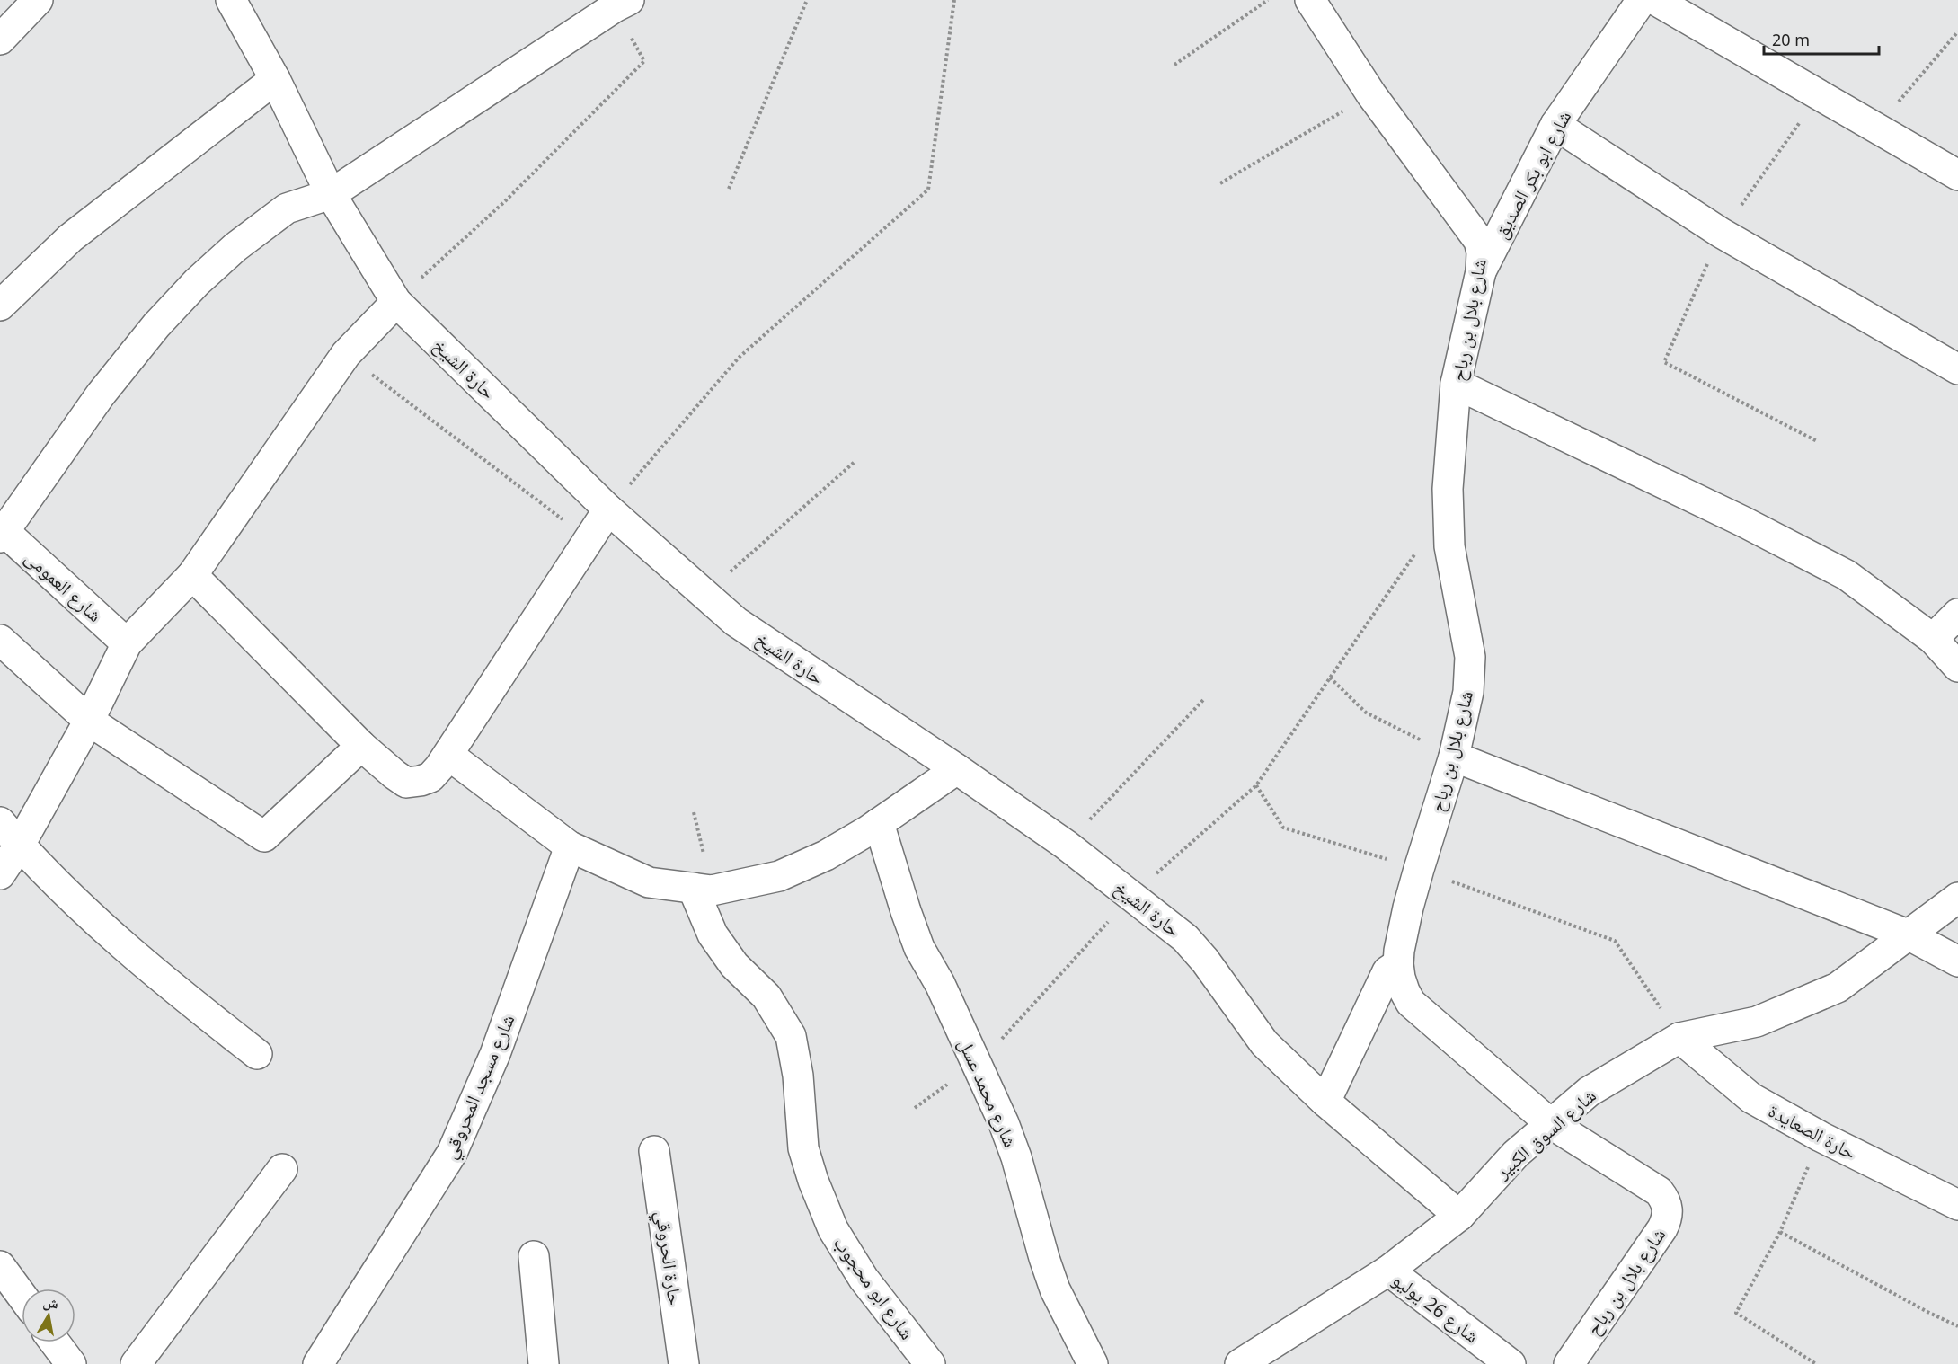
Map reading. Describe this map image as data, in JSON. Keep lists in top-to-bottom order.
{
  "streets": {
    "street": [
      "شارع ابو بكر الصديق",
      "شارع بلال بن رباح",
      "حارة الشيخ",
      "شارع العمومى",
      "شارع مسجد المحروقي",
      "شارع محمد عسل",
      "حارة الصعايدة",
      "شارع السوق الكبير",
      "حارة الحروقي",
      "شارع ابو محجوب",
      "شارع 26 يوليو"
    ]
  },
  "crossings": [
    ["شارع ابو بكر الصديق", "شارع بلال بن رباح"],
    ["شارع بلال بن رباح", "شارع السوق الكبير"],
    ["حارة الشيخ", "شارع السوق الكبير"],
    ["حارة الصعايدة", "شارع السوق الكبير"],
    ["شارع السوق الكبير", "شارع 26 يوليو"]
  ],
  "scale_bar": "20 m",
  "north": "top"
}
